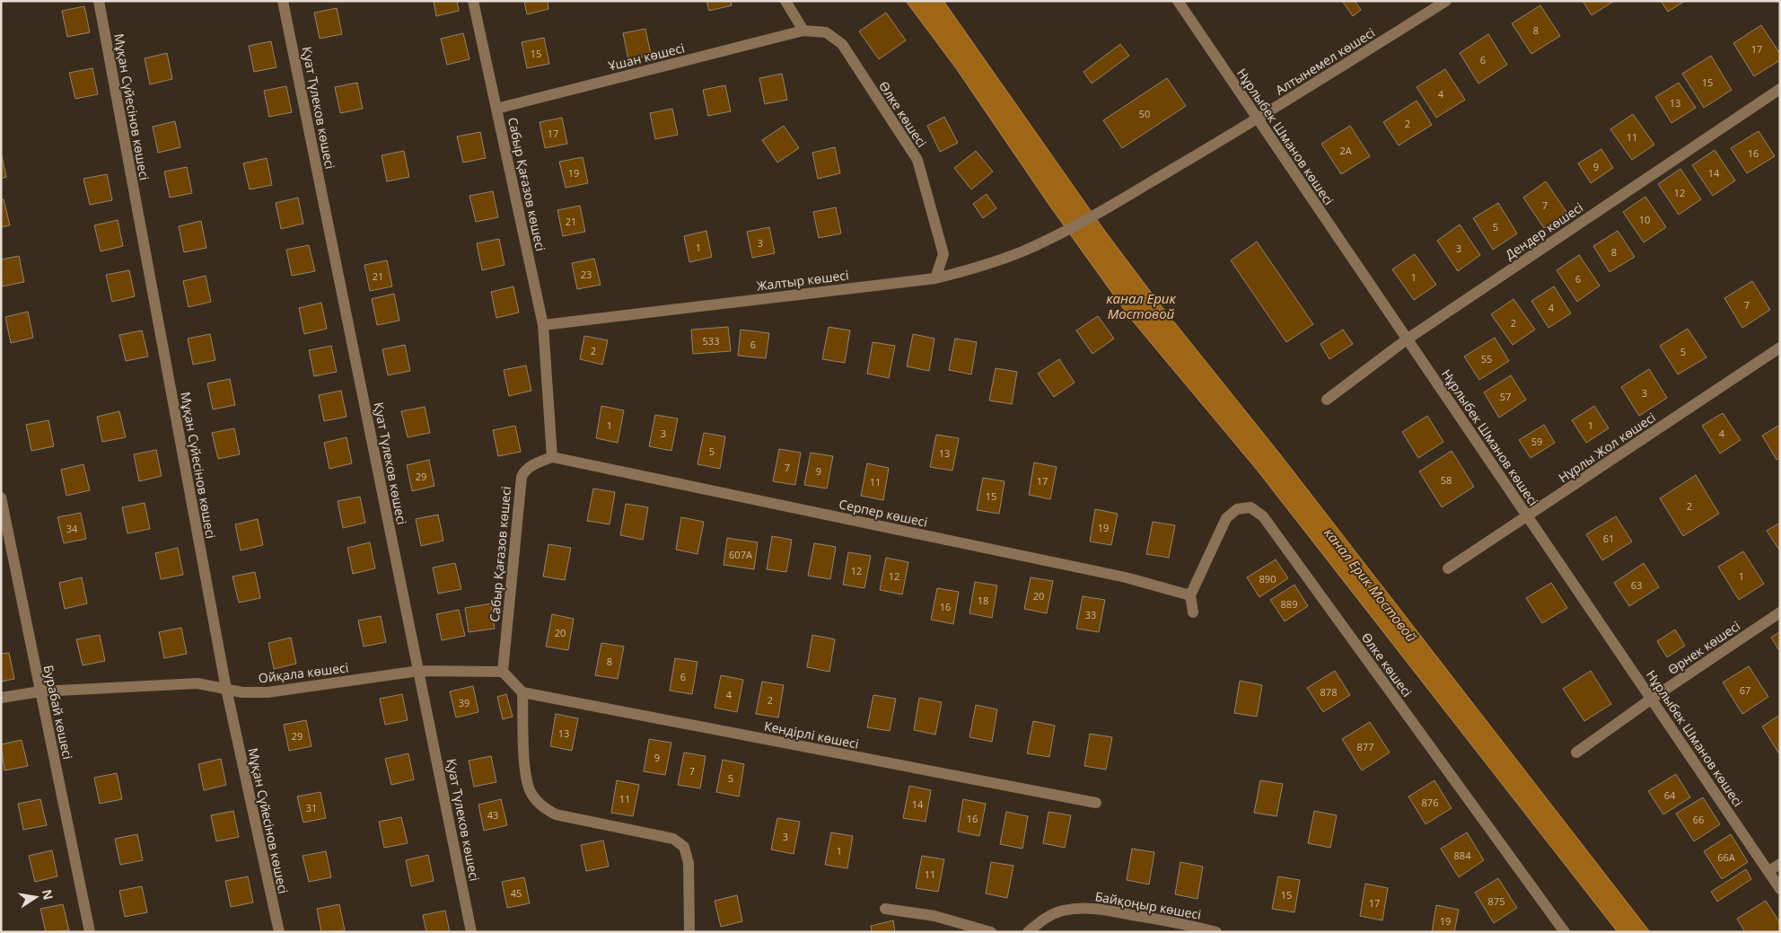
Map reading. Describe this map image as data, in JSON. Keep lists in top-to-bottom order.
{
  "streets": {
    "street": [
      "Ұшан көшесі",
      "Алтынемел көшесі",
      "Мұқан Сүйесінов көшесі",
      "Қуат Түлеков көшесі",
      "Өлке көшесі",
      "Нұрлыбек Шманов көшесі",
      "Сабыр Қағазов көшесі",
      "Дендер көшесі",
      "Жалтыр көшесі",
      "Нұрлы Жол көшесі",
      "Серпер көшесі",
      "Өрнек көшесі",
      "Ойқала көшесі",
      "Бурабай көшесi",
      "Кендірлі көшесі",
      "Байқоңыр көшесi"
    ]
  },
  "crossings": [
    ["Ұшан көшесі", "Өлке көшесі"],
    ["Ұшан көшесі", "Сабыр Қағазов көшесі"],
    ["Алтынемел көшесі", "Нұрлыбек Шманов көшесі"],
    ["Алтынемел көшесі", "Жалтыр көшесі"],
    ["Мұқан Сүйесінов көшесі", "Ойқала көшесі"],
    ["Қуат Түлеков көшесі", "Ойқала көшесі"],
    ["Өлке көшесі", "Жалтыр көшесі"],
    ["Өлке көшесі", "Серпер көшесі"],
    ["Нұрлыбек Шманов көшесі", "Дендер көшесі"],
    ["Нұрлыбек Шманов көшесі", "Нұрлы Жол көшесі"],
    ["Нұрлыбек Шманов көшесі", "Өрнек көшесі"],
    ["Сабыр Қағазов көшесі", "Жалтыр көшесі"],
    ["Сабыр Қағазов көшесі", "Серпер көшесі"],
    ["Сабыр Қағазов көшесі", "Ойқала көшесі"],
    ["Ойқала көшесі", "Бурабай көшесi"]
  ],
  "water": ["канал Ерик Мостовой"],
  "house_numbers": [
    "8",
    "17",
    "15",
    "6",
    "15",
    "4",
    "13",
    "50",
    "2",
    "17",
    "11",
    "2А",
    "16",
    "9",
    "19",
    "14",
    "12",
    "7",
    "10",
    "21",
    "5",
    "3",
    "1",
    "3",
    "8",
    "23",
    "21",
    "1",
    "6",
    "7",
    "4",
    "2",
    "533",
    "6",
    "2",
    "5",
    "55",
    "3",
    "57",
    "1",
    "1",
    "3",
    "4",
    "59",
    "5",
    "13",
    "7",
    "9",
    "29",
    "58",
    "17",
    "11",
    "15",
    "2",
    "19",
    "34",
    "61",
    "607А",
    "12",
    "12",
    "1",
    "890",
    "63",
    "20",
    "18",
    "889",
    "16",
    "33",
    "20",
    "8",
    "6",
    "67",
    "878",
    "4",
    "2",
    "39",
    "13",
    "29",
    "877",
    "9",
    "7",
    "5",
    "64",
    "11",
    "876",
    "14",
    "31",
    "43",
    "16",
    "66",
    "3",
    "1",
    "884",
    "66А",
    "11",
    "45",
    "15",
    "875",
    "17",
    "19"
  ],
  "north": "right"
}
